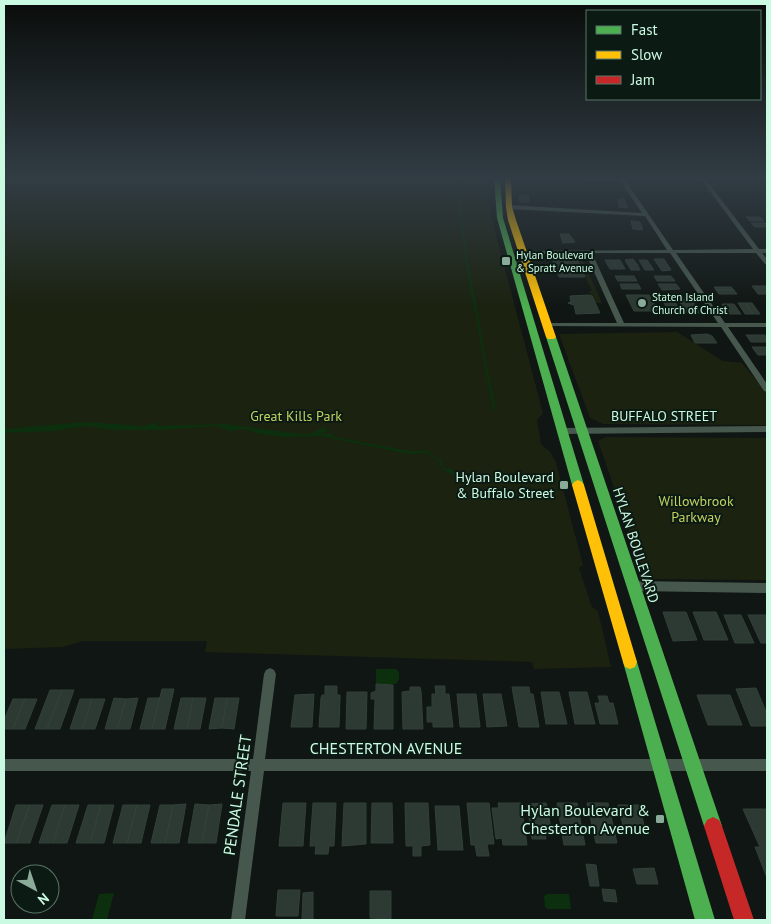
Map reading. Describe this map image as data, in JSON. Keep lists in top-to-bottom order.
{
  "streets": {
    "main road": ["HYLAN BOULEVARD"],
    "street": ["BUFFALO STREET", "CHESTERTON AVENUE", "PENDALE STREET"]
  },
  "crossings": [
    ["BUFFALO STREET", "HYLAN BOULEVARD"],
    ["HYLAN BOULEVARD", "CHESTERTON AVENUE"],
    ["CHESTERTON AVENUE", "PENDALE STREET"]
  ],
  "parks": ["Great Kills Park", "Willowbrook Parkway"],
  "places": {
    "transit": ["Hylan Boulevard & Spratt Avenue", "Hylan Boulevard & Buffalo Street", "Hylan Boulevard & Chesterton Avenue"],
    "other": ["Staten Island Church of Christ"]
  },
  "legend": ["Fast", "Slow", "Jam"],
  "north": "bottom right"
}
